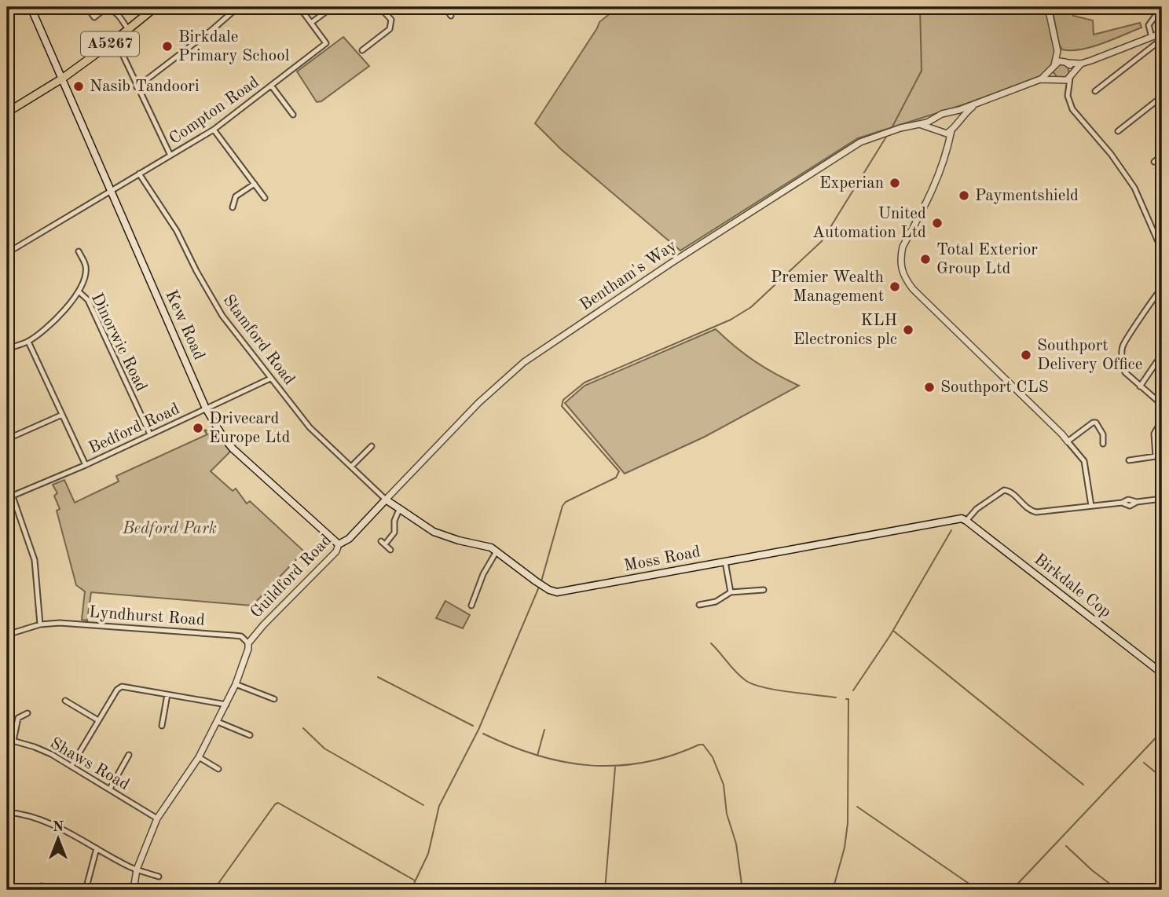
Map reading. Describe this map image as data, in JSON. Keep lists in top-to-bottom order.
{
  "streets": {
    "main road": [
      "A5267",
      "Kew Road",
      "Moss Road",
      "Guildford Road",
      "Birkdale Cop"
    ],
    "street": [
      "Compton Road",
      "Bentham's Way",
      "Stamford Road",
      "Dinorwic Road",
      "Bedford Road",
      "Lyndhurst Road",
      "Shaws Road"
    ]
  },
  "crossings": [
    ["A5267", "Kew Road"],
    ["Compton Road", "Kew Road"],
    ["Compton Road", "Stamford Road"],
    ["Bentham's Way", "Stamford Road"],
    ["Bentham's Way", "Moss Road"],
    ["Bentham's Way", "Guildford Road"],
    ["Kew Road", "Bedford Road"],
    ["Kew Road", "Guildford Road"],
    ["Stamford Road", "Bedford Road"],
    ["Stamford Road", "Moss Road"],
    ["Stamford Road", "Guildford Road"],
    ["Dinorwic Road", "Bedford Road"],
    ["Moss Road", "Guildford Road"],
    ["Moss Road", "Birkdale Cop"],
    ["Guildford Road", "Lyndhurst Road"],
    ["Guildford Road", "Shaws Road"]
  ],
  "parks": ["Bedford Park"],
  "places": [
    "Birkdale Primary School",
    "Nasib Tandoori",
    "Experian",
    "Paymentshield",
    "United Automation Ltd",
    "Total Exterior Group Ltd",
    "Premier Wealth Management",
    "KLH Electronics plc",
    "Southport Delivery Office",
    "Southport CLS",
    "Drivecard Europe Ltd"
  ],
  "north": "top"
}
